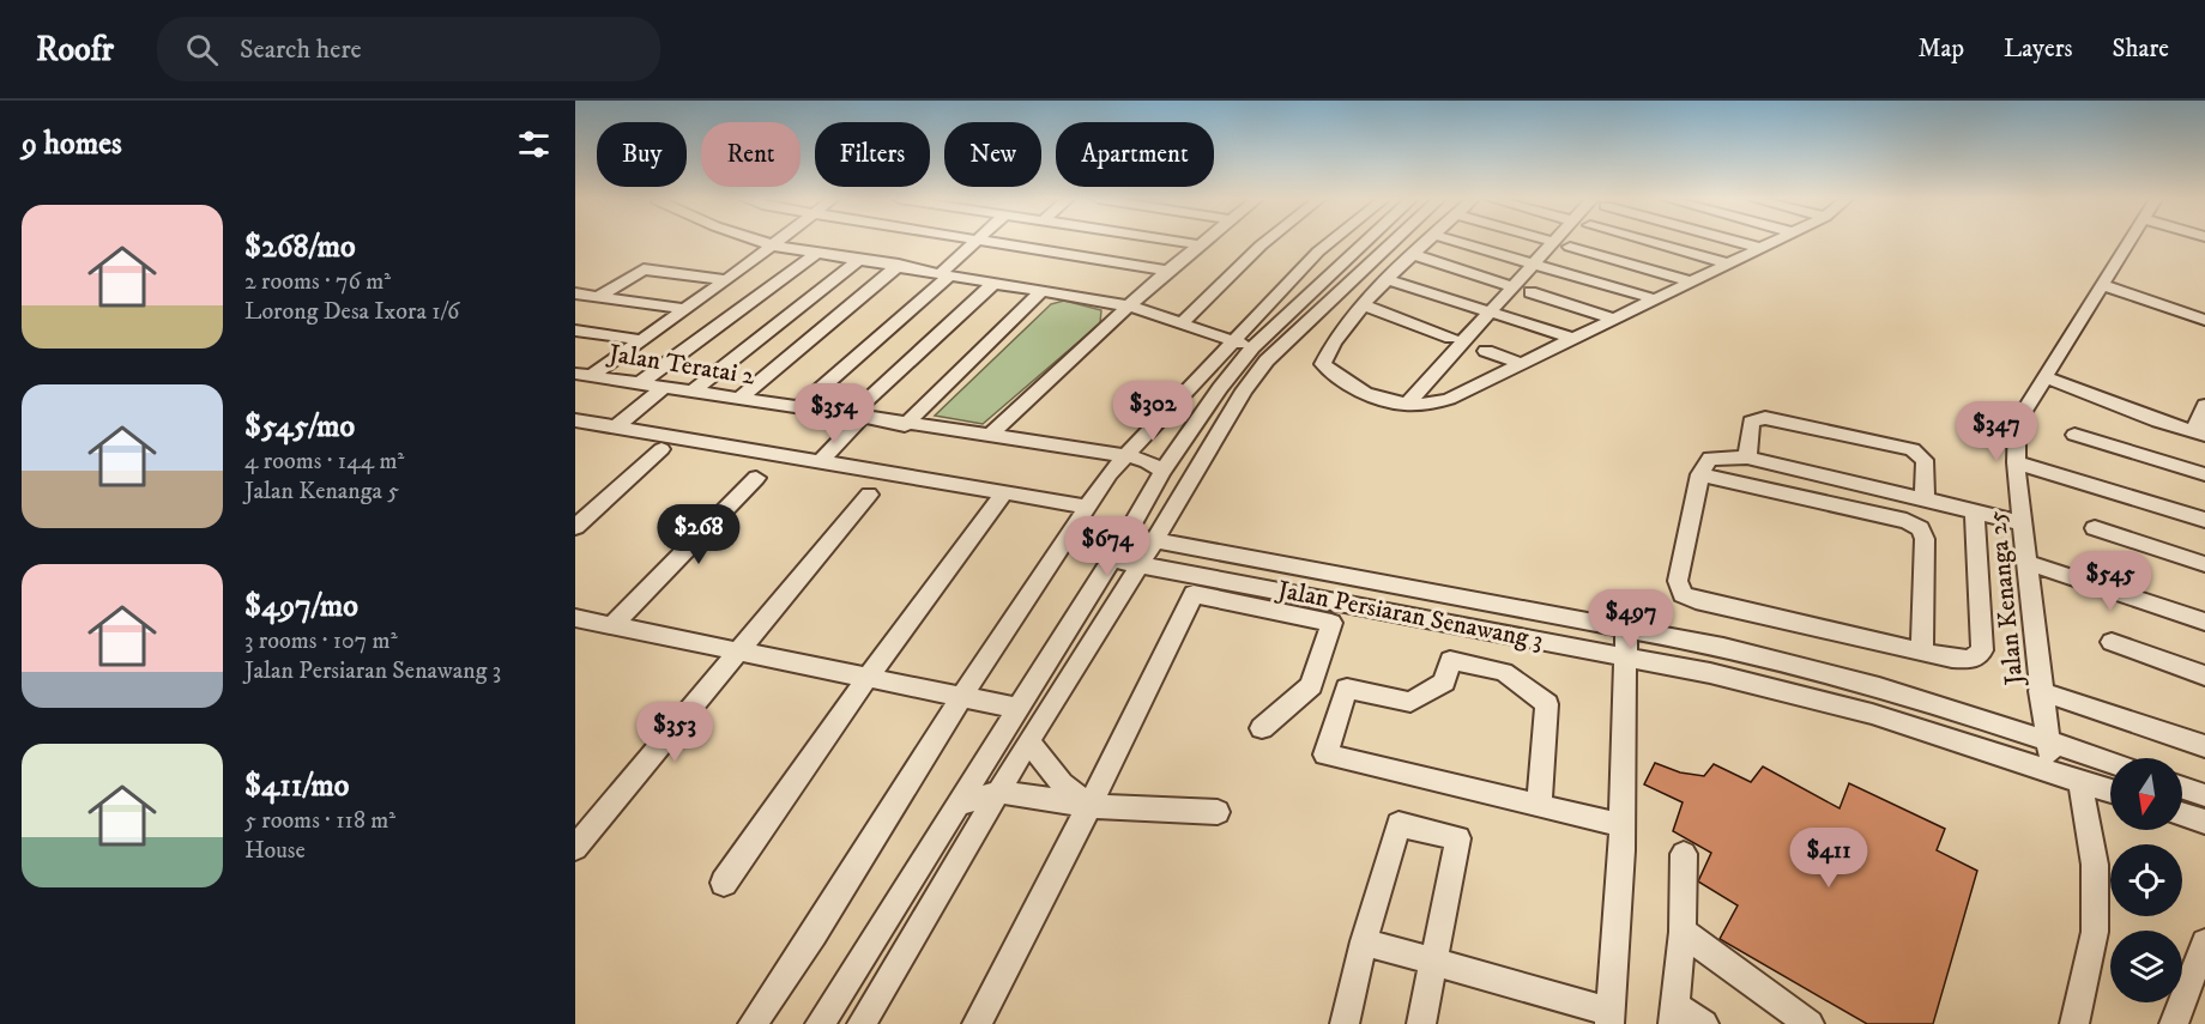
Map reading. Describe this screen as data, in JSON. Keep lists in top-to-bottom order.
{
  "streets": {
    "street": ["Jalan Teratai 2", "Jalan Kenanga 25", "Jalan Persiaran Senawang 3"]
  },
  "crossings": [
    ["Jalan Kenanga 25", "Jalan Persiaran Senawang 3"]
  ],
  "north": "bottom",
  "page": {
    "header": "Roofr",
    "search": "Search here",
    "nav": ["Map", "Layers", "Share"],
    "heading": "9 homes",
    "chip": [
      "Buy",
      "Rent",
      "Filters",
      "New",
      "Apartment"
    ],
    "list": [
      {
        "name": "$268/mo",
        "note": "2 rooms · 76 m² · Lorong Desa Ixora 1/6"
      },
      {
        "name": "$545/mo",
        "note": "4 rooms · 144 m² · Jalan Kenanga 5"
      },
      {
        "name": "$497/mo",
        "note": "3 rooms · 107 m² · Jalan Persiaran Senawang 3"
      },
      {
        "name": "$411/mo",
        "note": "5 rooms · 118 m² · House"
      }
    ],
    "price": [
      "$302",
      "$354",
      "$347",
      "$268",
      "$674",
      "$545",
      "$497",
      "$353",
      "$411"
    ]
  }
}
